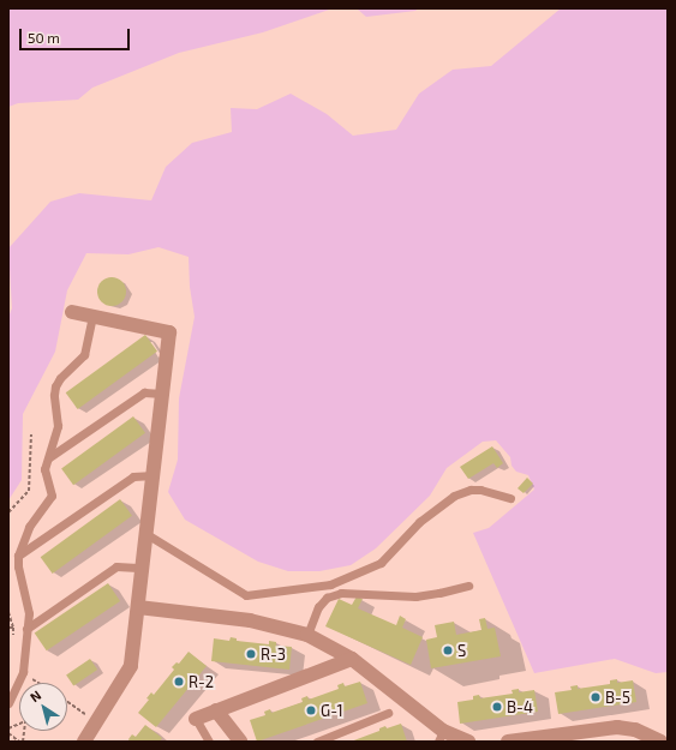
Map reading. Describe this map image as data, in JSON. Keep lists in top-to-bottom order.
{
  "places": [
    "S",
    "R-3",
    "R-2",
    "B-5",
    "B-4",
    "G-1"
  ],
  "scale_bar": "50 m",
  "north": "top left"
}
